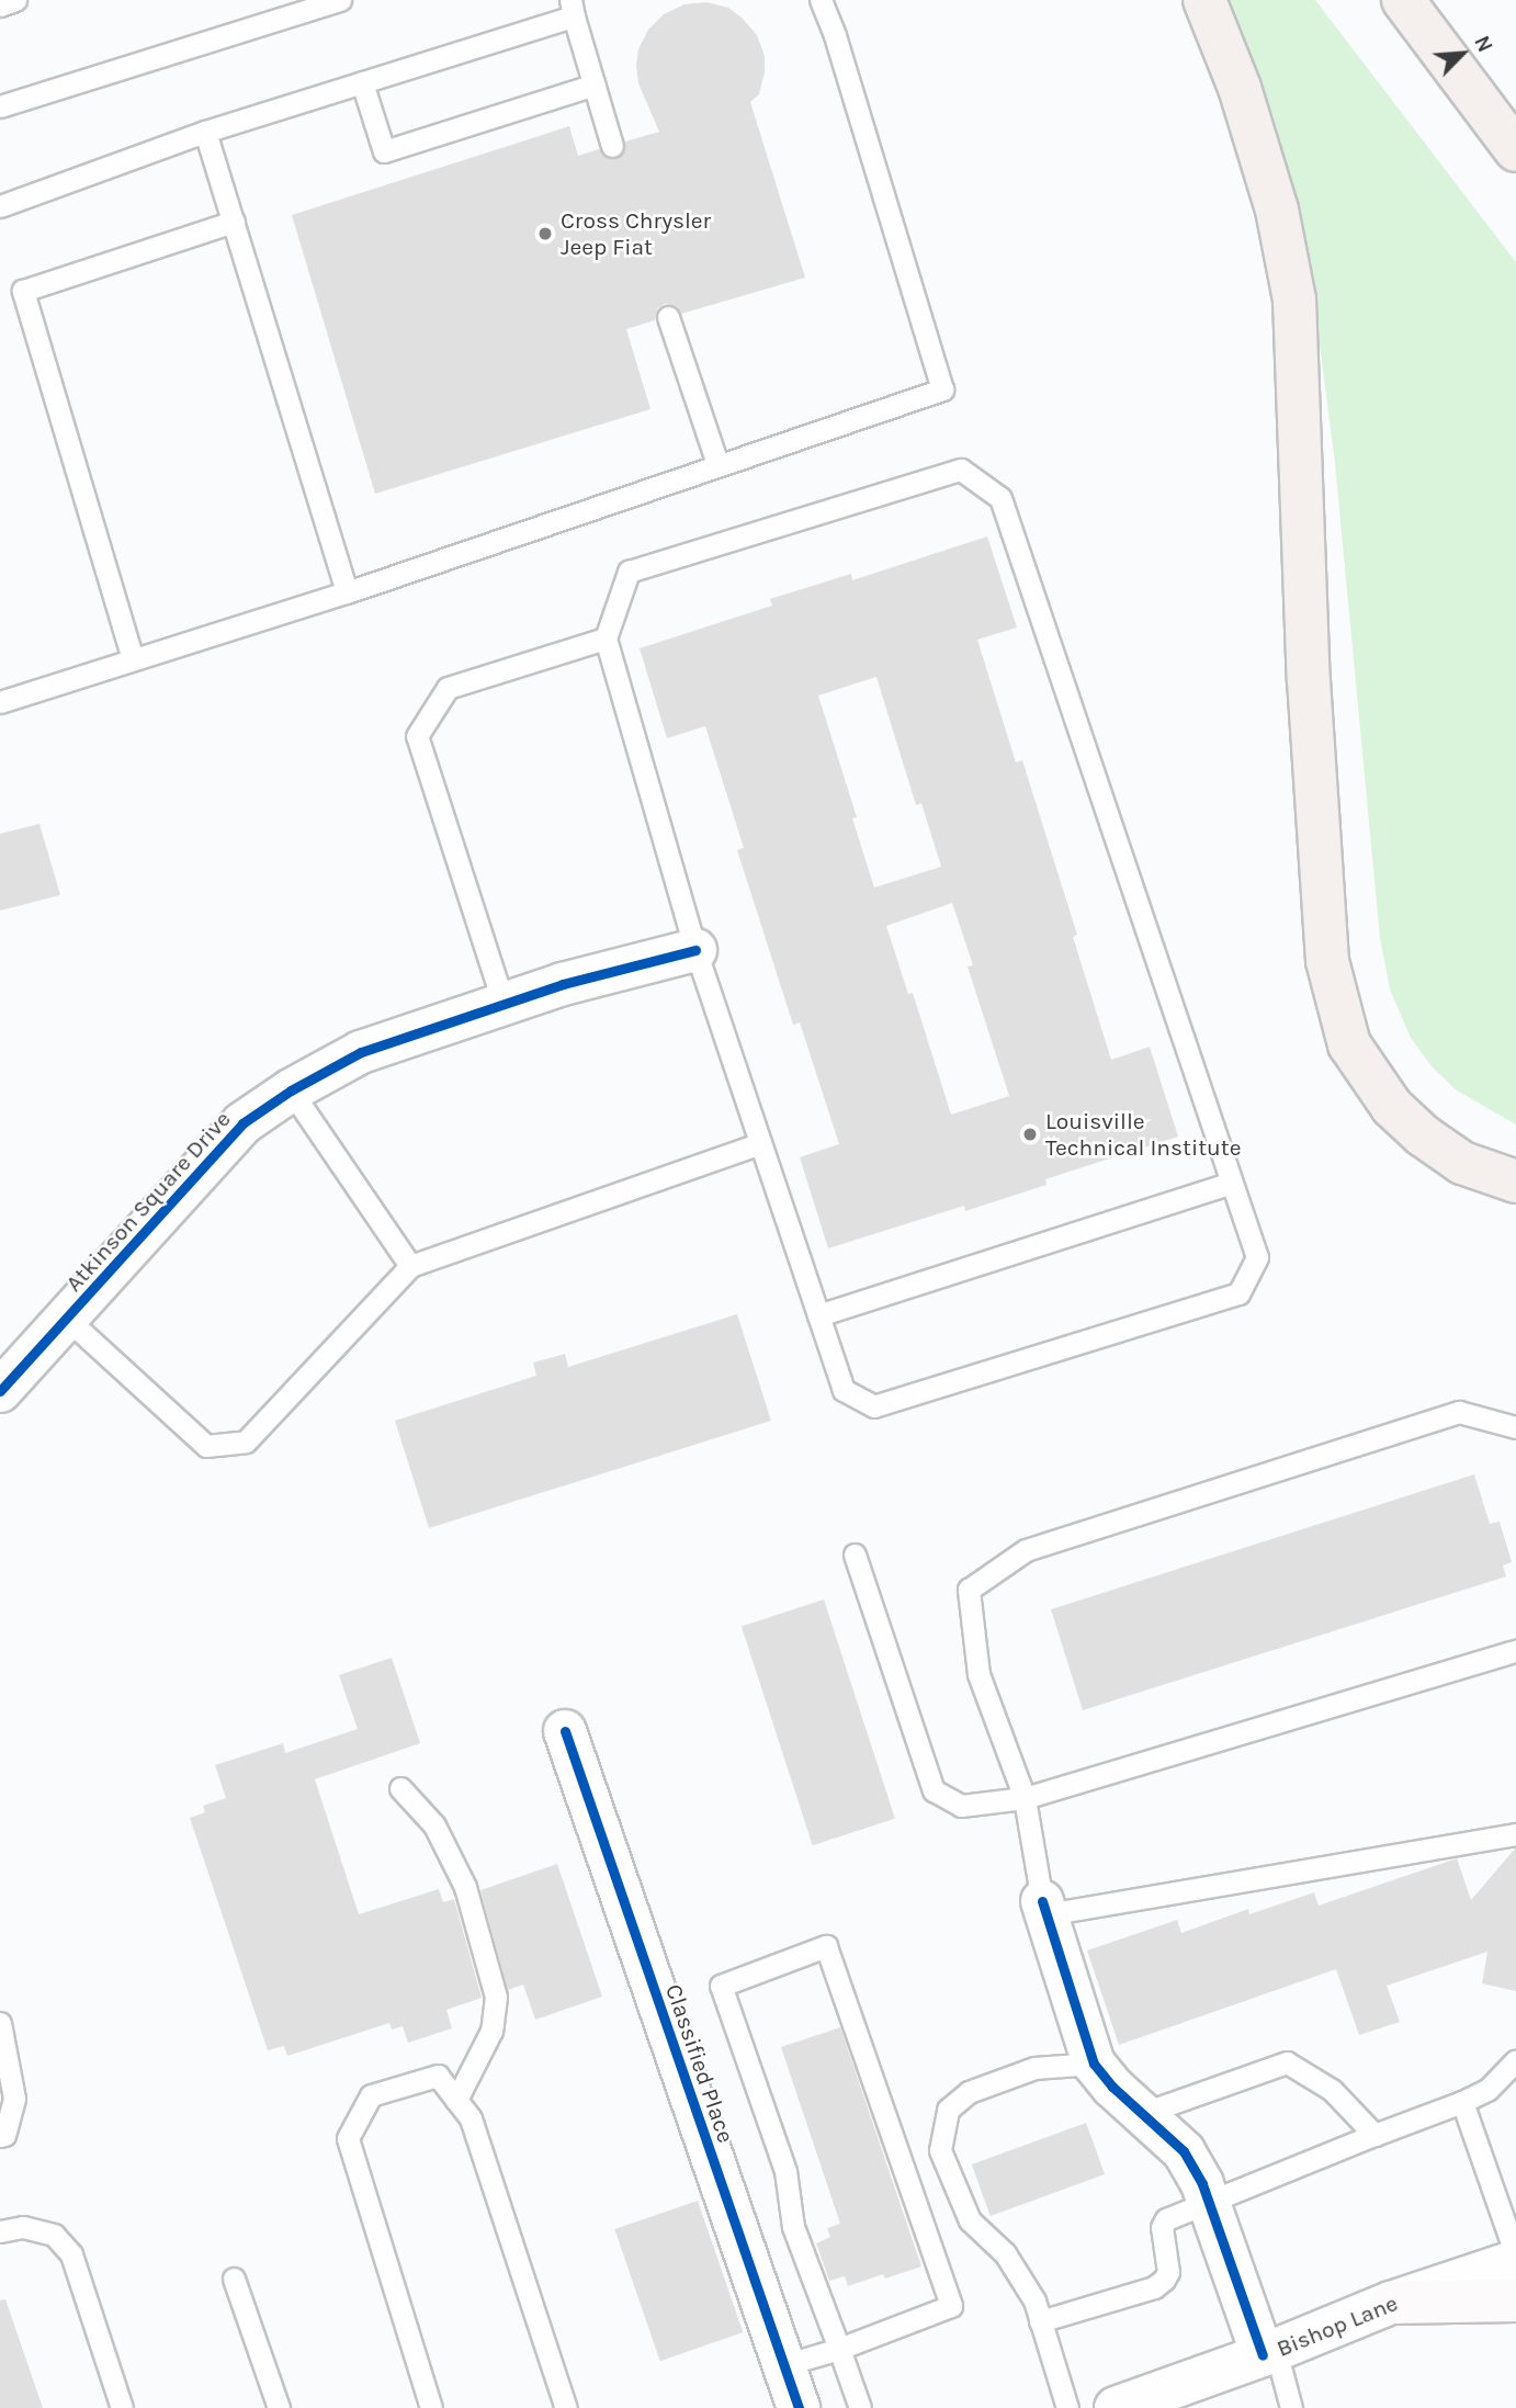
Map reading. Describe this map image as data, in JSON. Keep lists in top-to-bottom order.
{
  "streets": {
    "street": ["Atkinson Square Drive", "Classified Place", "Bishop Lane"]
  },
  "places": ["Cross Chrysler Jeep Fiat", "Louisville Technical Institute"],
  "north": "top right"
}
